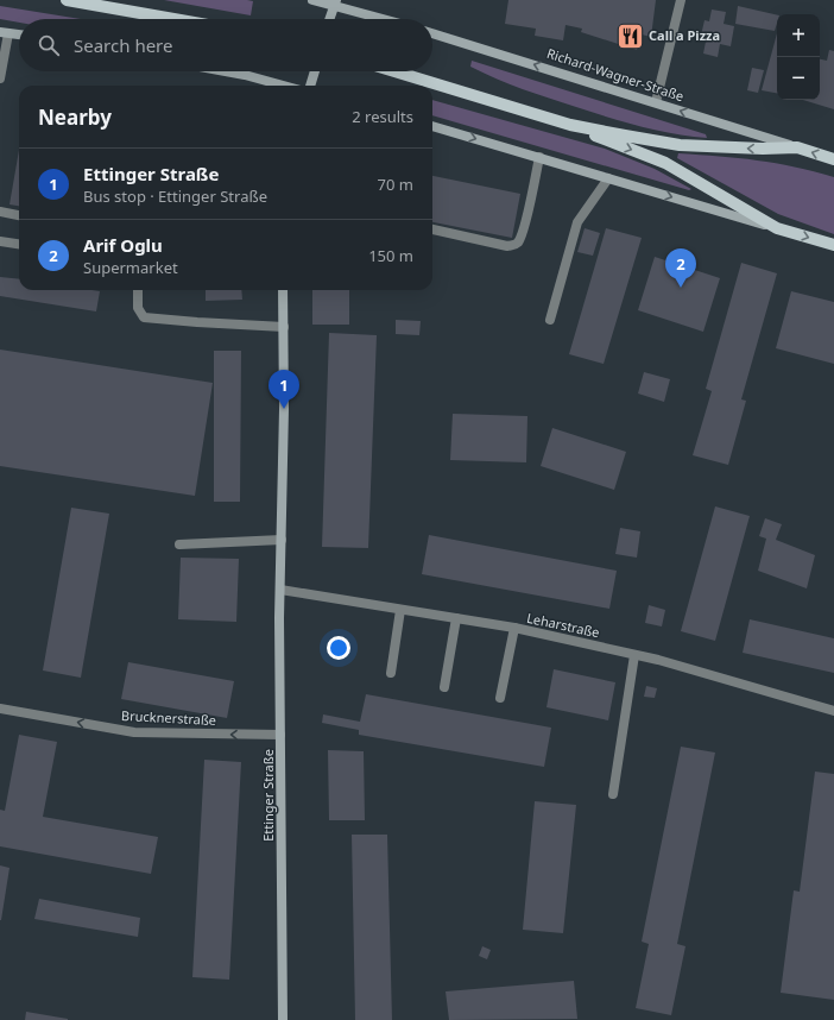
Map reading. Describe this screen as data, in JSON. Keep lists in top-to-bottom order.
{
  "streets": {
    "main road": ["Richard-Wagner-Straße", "Ettinger Straße"],
    "street": ["Leharstraße", "Brucknerstraße"]
  },
  "crossings": [
    ["Leharstraße", "Ettinger Straße"],
    ["Brucknerstraße", "Ettinger Straße"]
  ],
  "one_way": ["Brucknerstraße"],
  "places": {
    "restaurant": ["Call a Pizza"]
  },
  "page": {
    "map_buttons": ["+", "−"],
    "search": "Search here",
    "heading": ["Nearby", "2 results"],
    "list": [
      {
        "mark": "1",
        "name": "Ettinger Straße",
        "note": "Bus stop · Ettinger Straße",
        "value": "70 m"
      },
      {
        "mark": "2",
        "name": "Arif Oglu",
        "note": "Supermarket",
        "value": "150 m"
      }
    ],
    "pins": ["2", "1"]
  }
}
